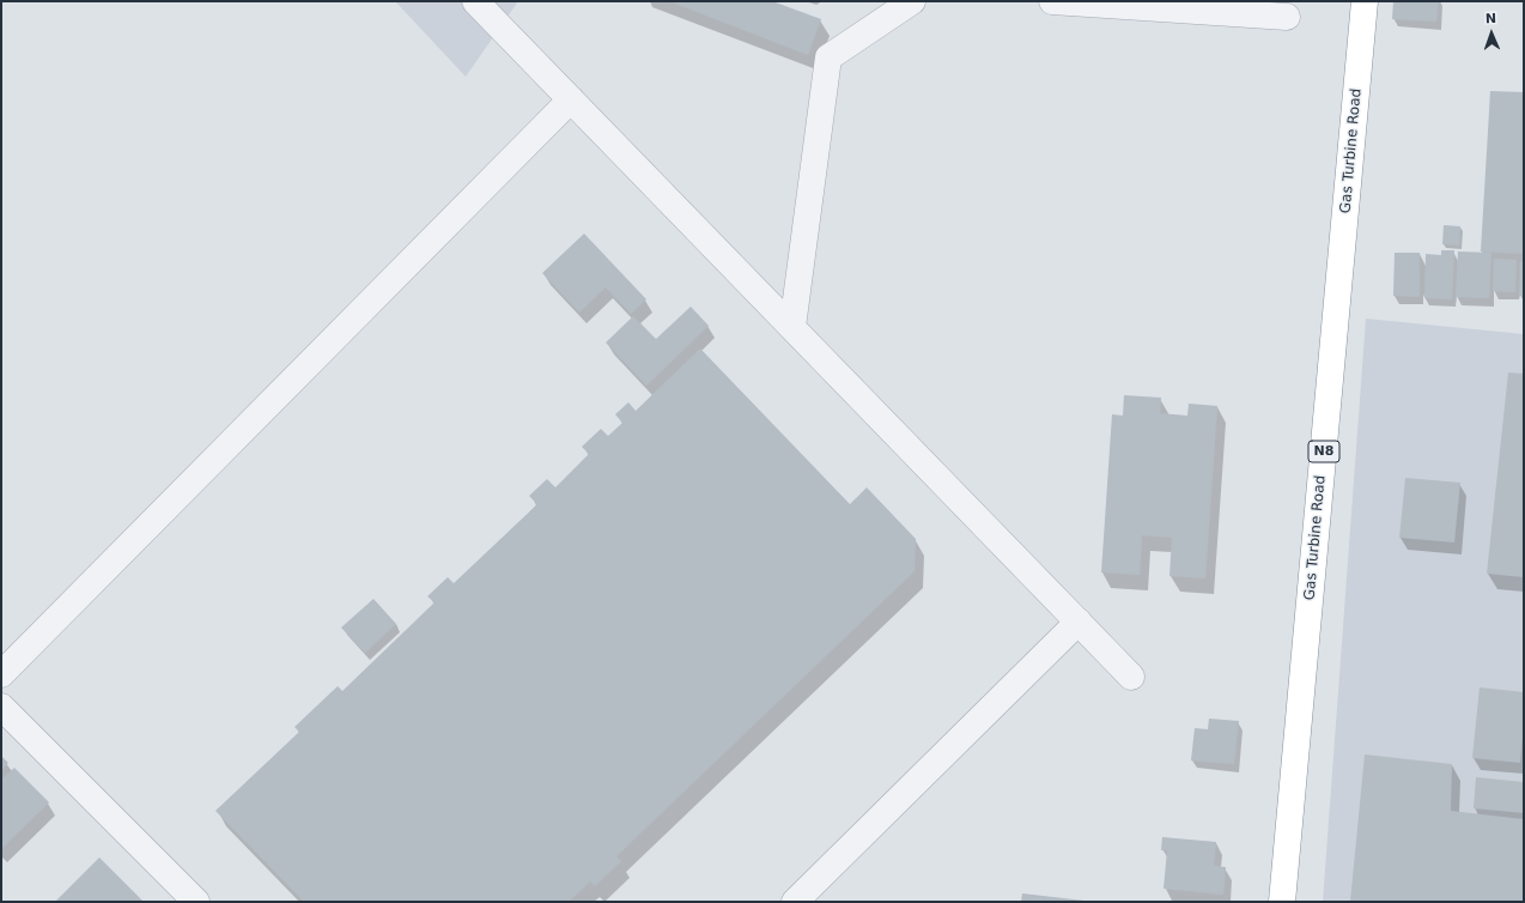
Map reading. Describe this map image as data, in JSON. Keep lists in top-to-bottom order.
{
  "streets": {
    "highway": ["Gas Turbine Road", "N8"]
  },
  "north": "top"
}
